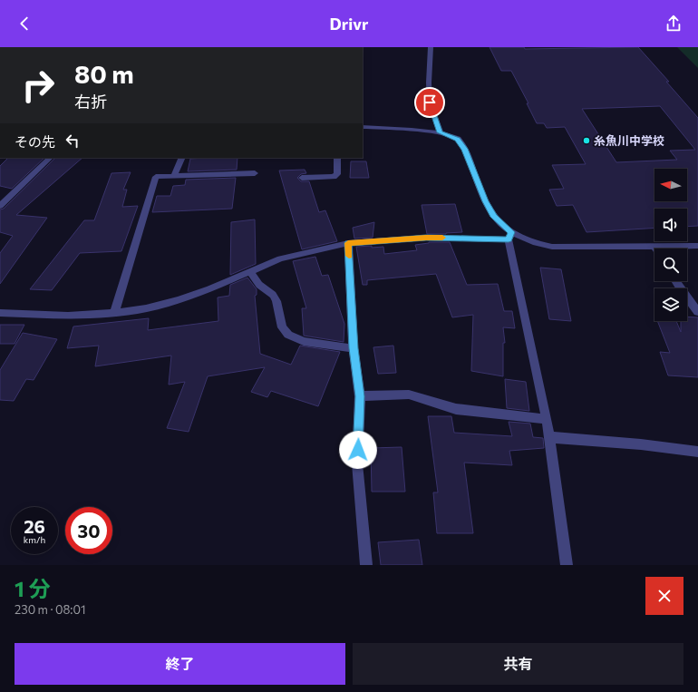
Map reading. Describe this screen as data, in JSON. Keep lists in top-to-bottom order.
{
  "places": ["糸魚川中学校"],
  "north": "left",
  "page": {
    "header": "Drivr",
    "turn": ["80 m", "右折"],
    "then": "その先",
    "speed": "26 km/h",
    "limit": "30",
    "heading": ["1 分", "230 m · 08:01"],
    "buttons": ["終了", "共有"]
  }
}
